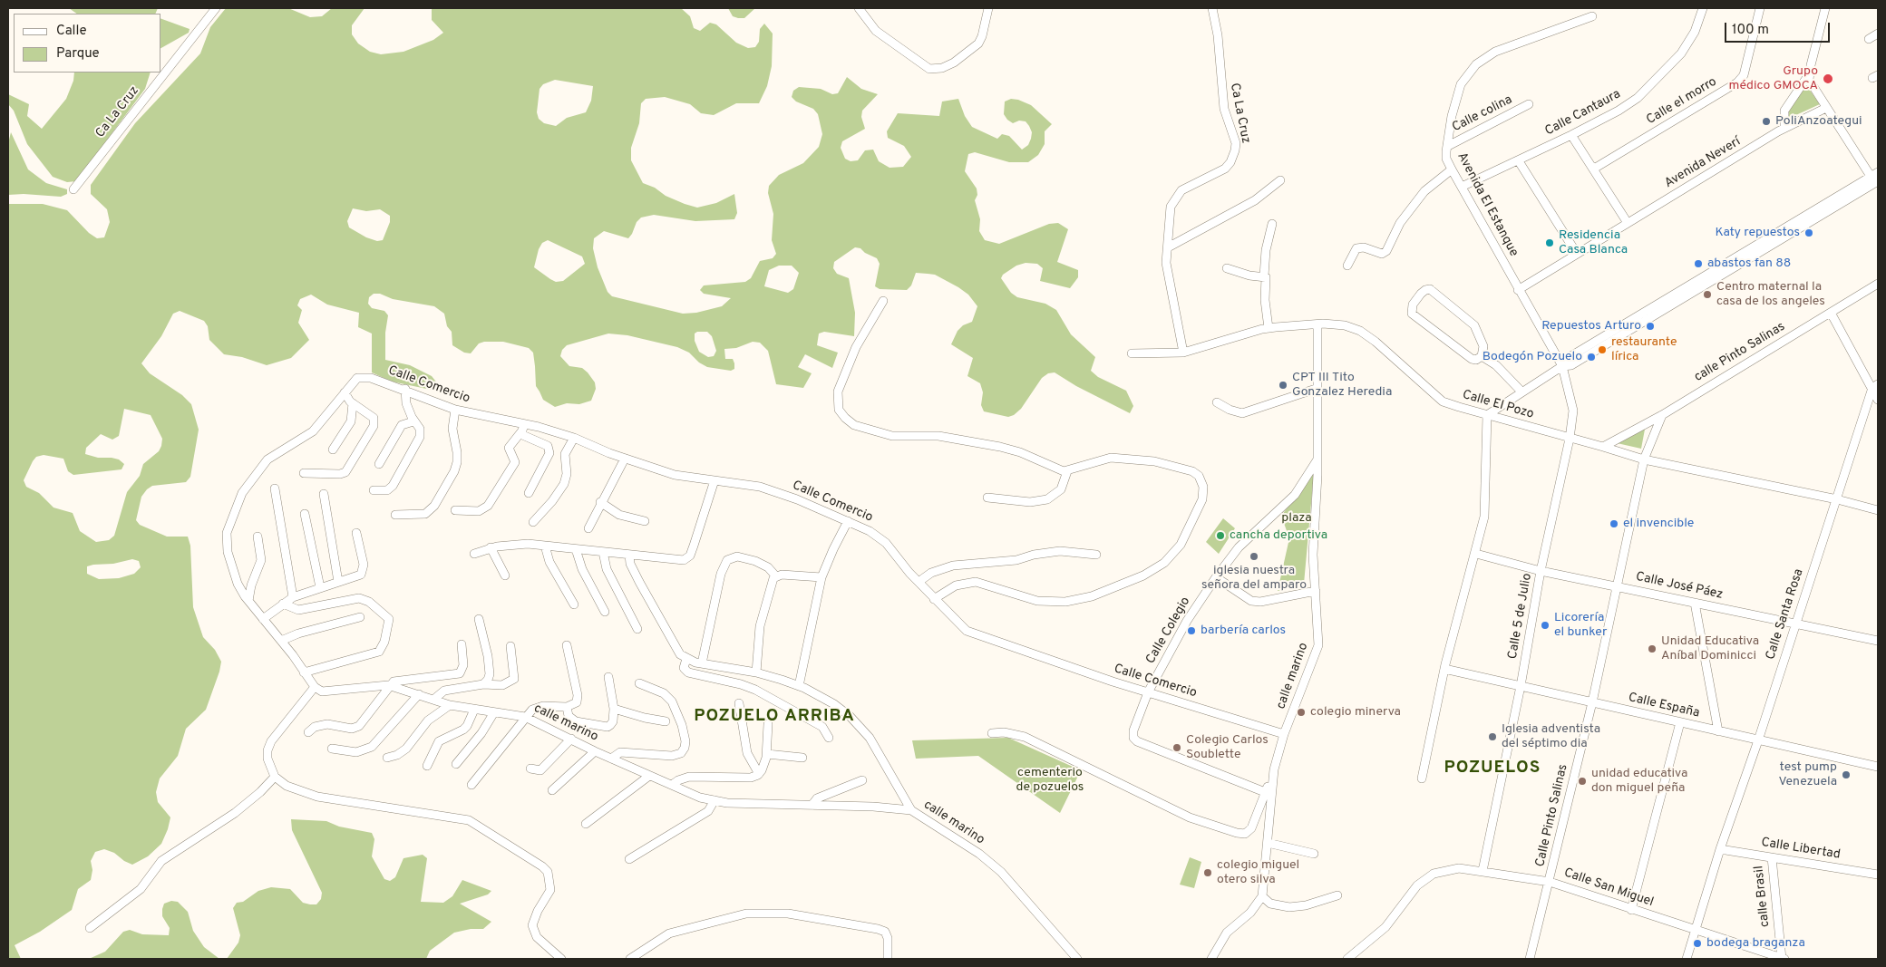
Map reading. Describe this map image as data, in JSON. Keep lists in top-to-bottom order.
{
  "streets": {
    "street": [
      "Calle el morro",
      "Ca La Cruz",
      "Calle Cantaura",
      "Calle colina",
      "Avenida Neverí",
      "Avenida El Estanque",
      "calle Pinto Salinas",
      "Calle Comercio",
      "Calle El Pozo",
      "Calle José Páez",
      "Calle Santa Rosa",
      "Calle 5 de Julio",
      "Calle Colegio",
      "calle marino",
      "Calle España",
      "Calle Pinto Salinas",
      "Calle Libertad",
      "Calle San Miguel",
      "calle Brasil"
    ]
  },
  "crossings": [
    ["Ca La Cruz", "Calle El Pozo"],
    ["Calle Cantaura", "Avenida El Estanque"],
    ["Calle colina", "Avenida El Estanque"],
    ["Avenida Neverí", "Avenida El Estanque"],
    ["Avenida El Estanque", "Calle 5 de Julio"],
    ["calle Pinto Salinas", "Calle El Pozo"],
    ["calle Pinto Salinas", "Calle Pinto Salinas"],
    ["Calle Comercio", "Calle Colegio"],
    ["Calle Comercio", "calle marino"],
    ["Calle El Pozo", "Calle Santa Rosa"],
    ["Calle El Pozo", "Calle 5 de Julio"],
    ["Calle El Pozo", "calle marino"],
    ["Calle El Pozo", "Calle Pinto Salinas"],
    ["Calle José Páez", "Calle Santa Rosa"],
    ["Calle José Páez", "Calle 5 de Julio"],
    ["Calle José Páez", "Calle Pinto Salinas"],
    ["Calle Santa Rosa", "Calle España"],
    ["Calle Santa Rosa", "Calle Libertad"],
    ["Calle Santa Rosa", "Calle San Miguel"],
    ["Calle 5 de Julio", "Calle España"],
    ["Calle 5 de Julio", "Calle San Miguel"],
    ["Calle Colegio", "calle marino"],
    ["Calle España", "Calle Pinto Salinas"],
    ["Calle Pinto Salinas", "Calle San Miguel"],
    ["Calle Libertad", "calle Brasil"],
    ["Calle San Miguel", "calle Brasil"]
  ],
  "districts": ["POZUELO ARRIBA", "POZUELOS"],
  "parks": ["plaza", "cementerio de pozuelos"],
  "places": [
    "Grupo médico GMOCA",
    "PoliAnzoategui",
    "Katy repuestos",
    "Residencia Casa Blanca",
    "abastos fan 88",
    "Centro maternal la casa de los angeles",
    "Repuestos Arturo",
    "restaurante lírica",
    "Bodegón Pozuelo",
    "CPT III Tito Gonzalez Heredia",
    "el invencible",
    "cancha deportiva",
    "iglesia nuestra señora del amparo",
    "Licorería el bunker",
    "barbería carlos",
    "Unidad Educativa Aníbal Dominicci",
    "colegio minerva",
    "Iglesia adventista del séptimo dia",
    "Colegio Carlos Soublette",
    "test pump Venezuela",
    "unidad educativa don miguel peña",
    "colegio miguel otero silva",
    "bodega braganza"
  ],
  "legend": ["Calle", "Parque"],
  "scale_bar": "100 m"
}
